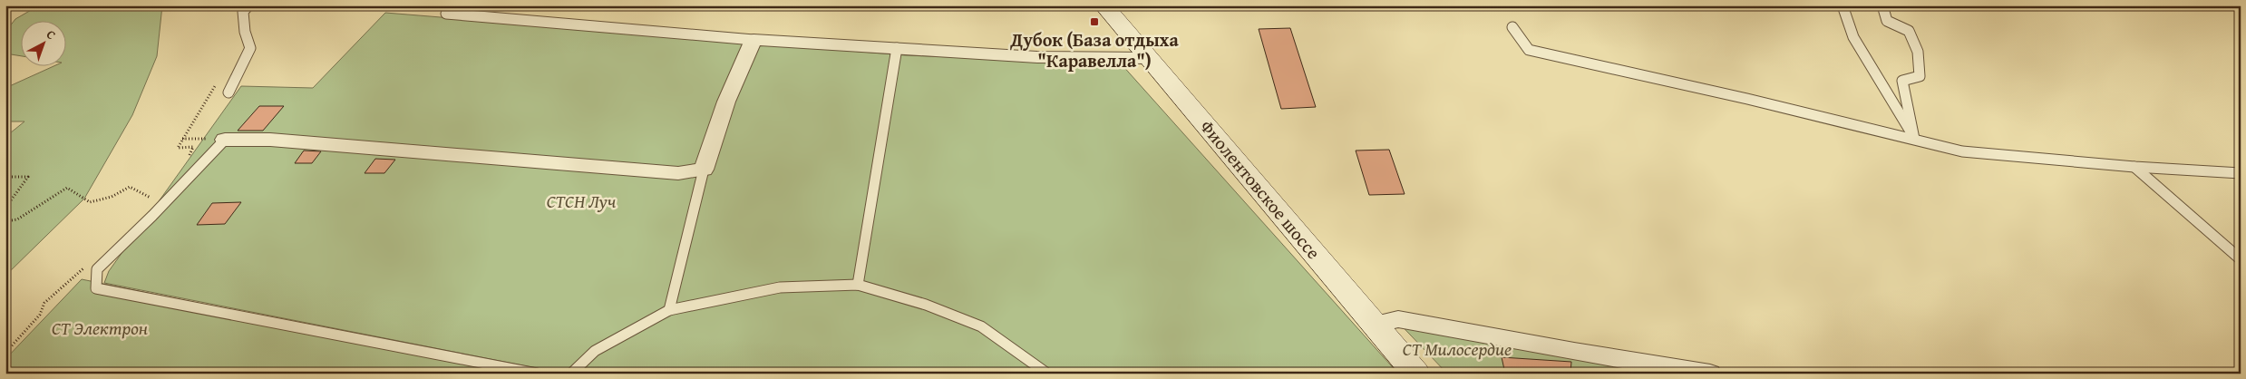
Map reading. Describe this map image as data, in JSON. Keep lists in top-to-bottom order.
{
  "streets": {
    "main road": ["Фиолентовское шоссе"]
  },
  "parks": ["СТСН Луч", "СТ Электрон", "СТ Милосердие"],
  "places": {
    "transit": ["Дубок (База отдыха \"Каравелла\")"]
  },
  "north": "top right"
}
